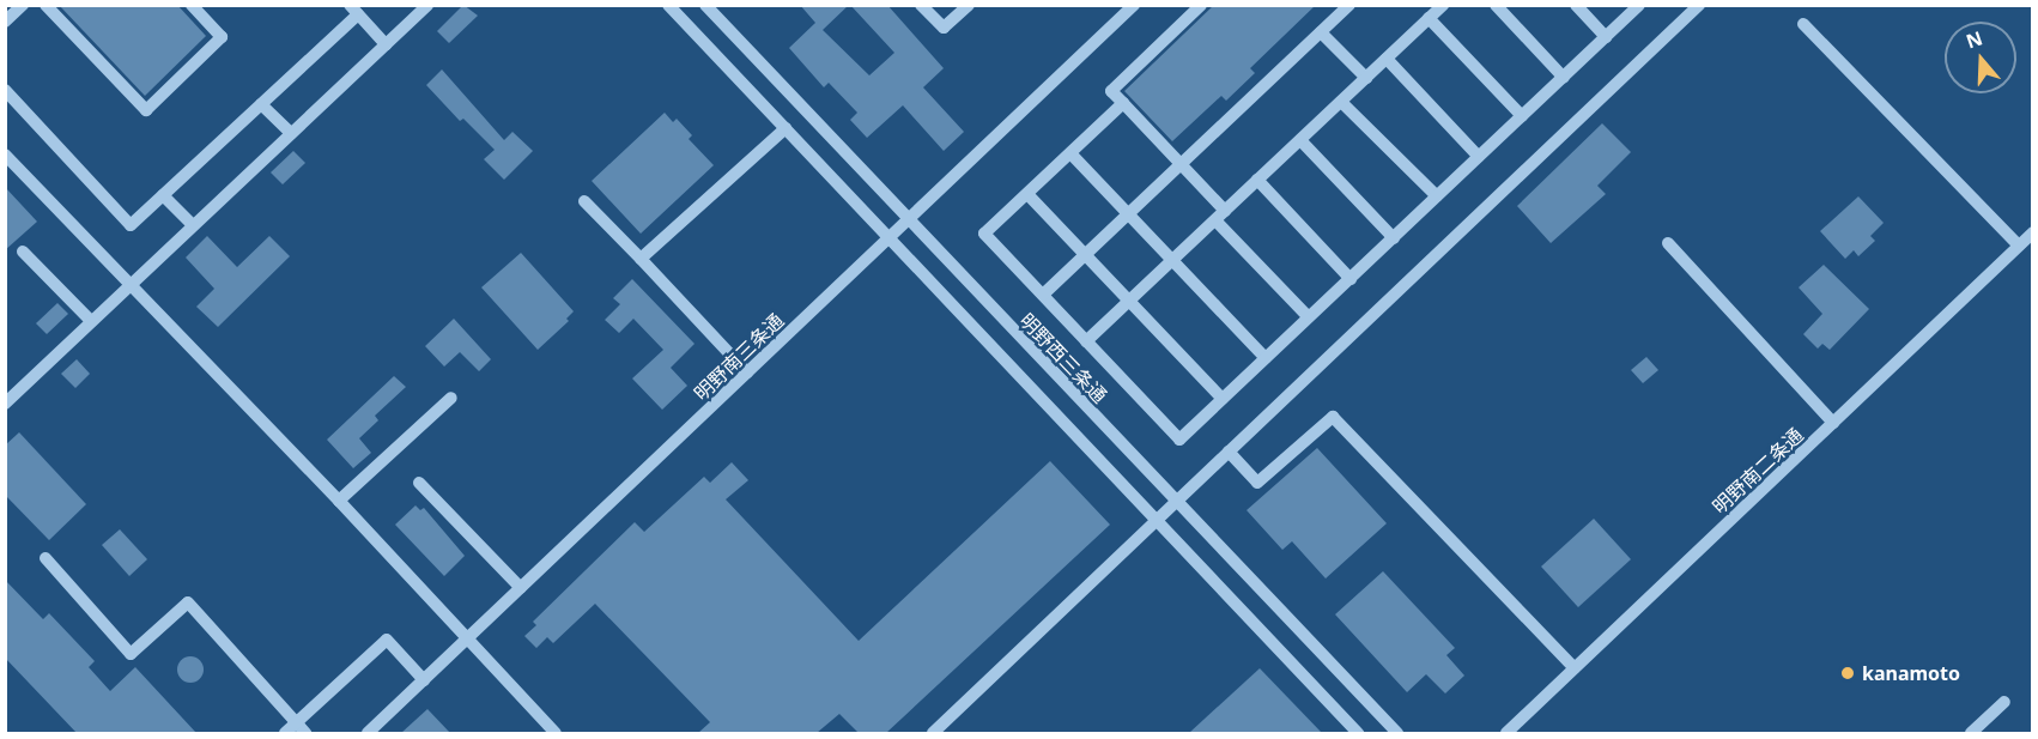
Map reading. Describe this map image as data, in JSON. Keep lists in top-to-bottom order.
{
  "streets": {
    "street": ["明野南三条通", "明野西三条通", "明野南二条通"]
  },
  "crossings": [
    ["明野南三条通", "明野西三条通"]
  ],
  "places": ["kanamoto"],
  "north": "top"
}
